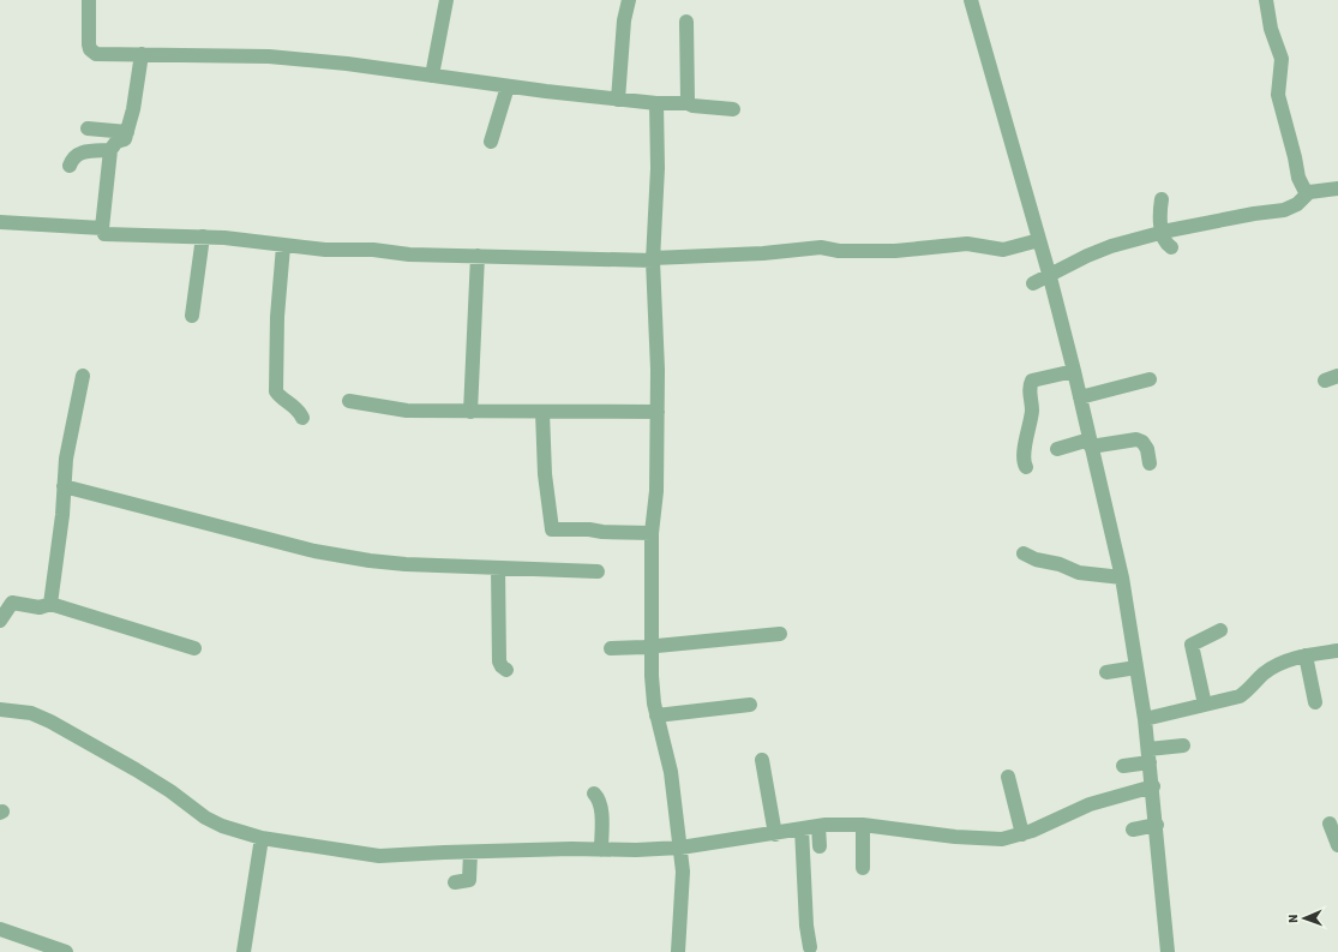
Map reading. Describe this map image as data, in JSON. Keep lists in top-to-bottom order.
{
  "north": "left"
}
